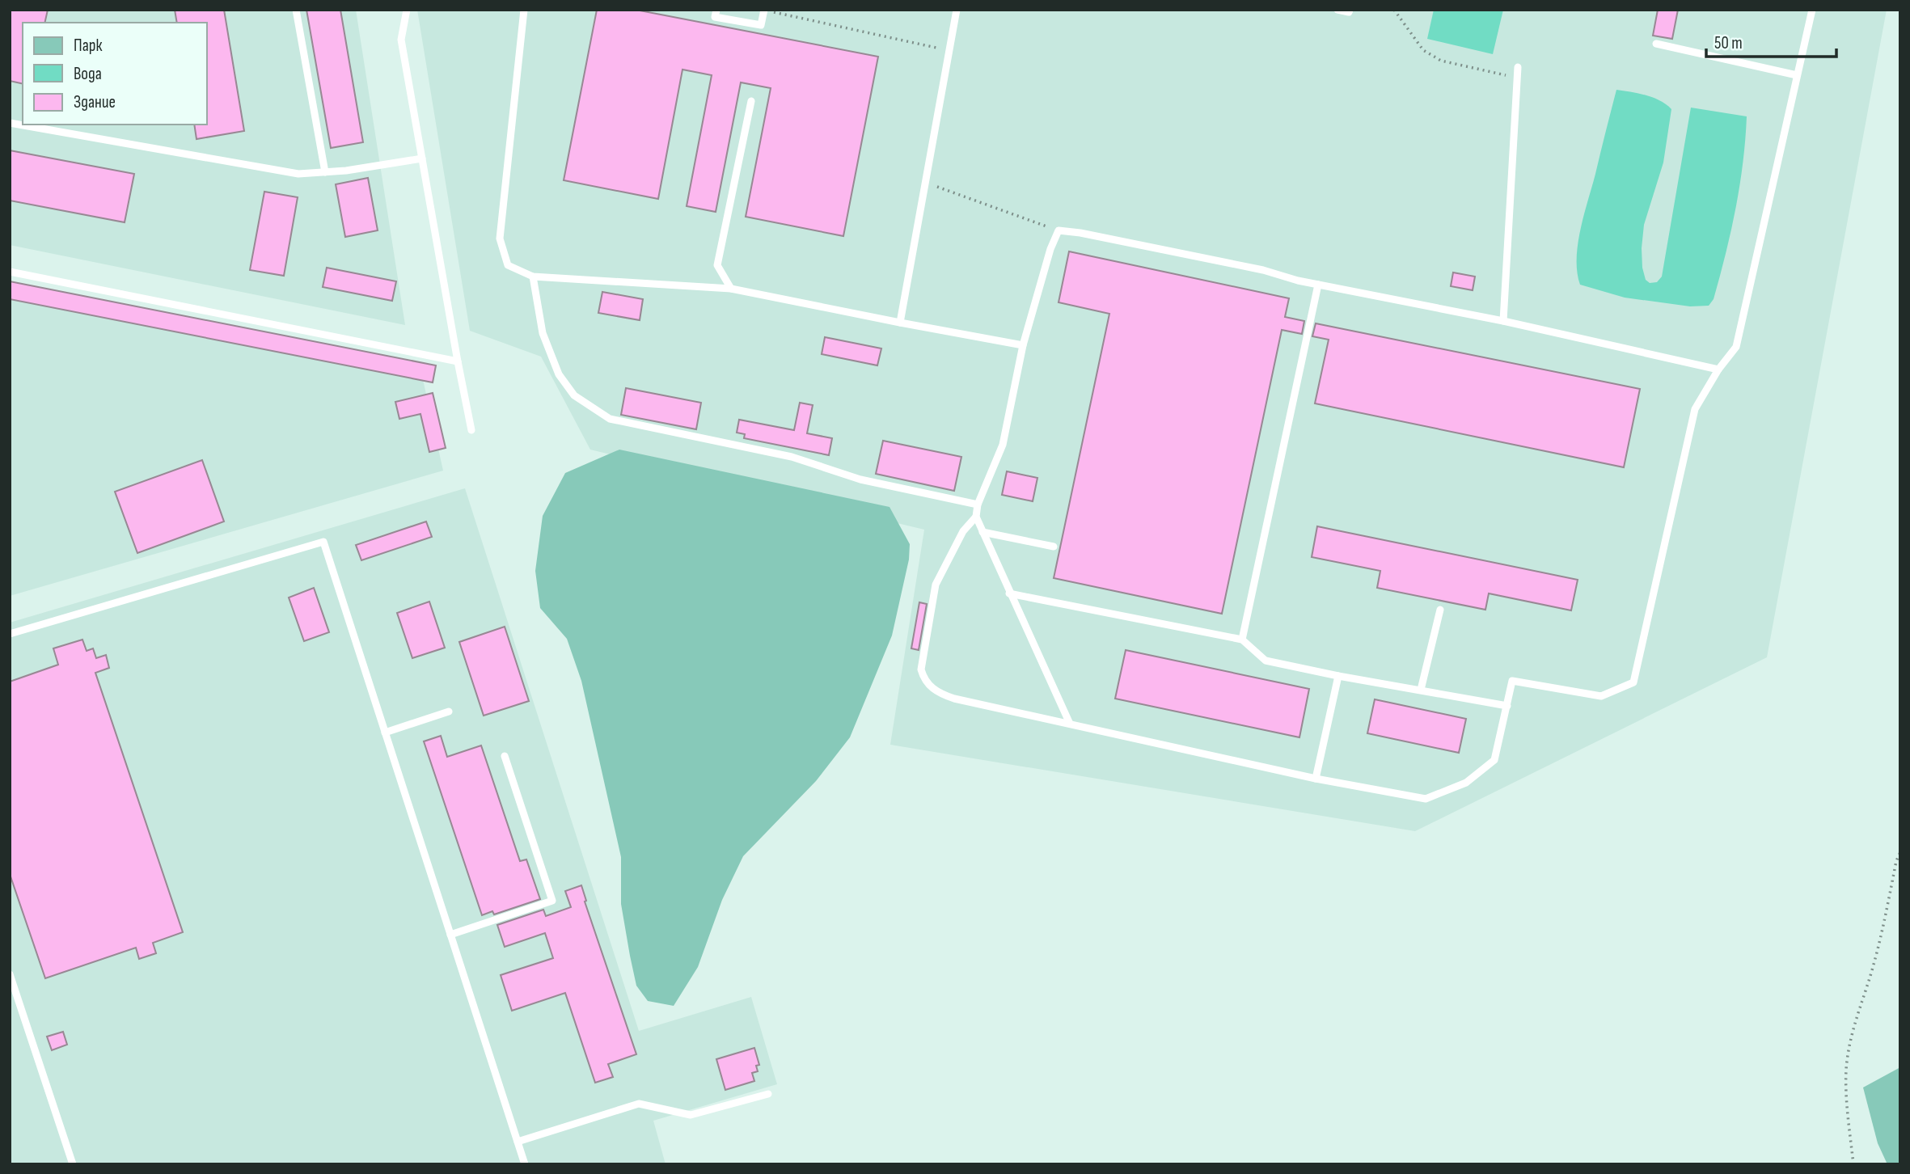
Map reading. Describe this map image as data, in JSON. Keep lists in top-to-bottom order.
{
  "legend": ["Парк", "Вода", "Здание"],
  "scale_bar": "50 m"
}
